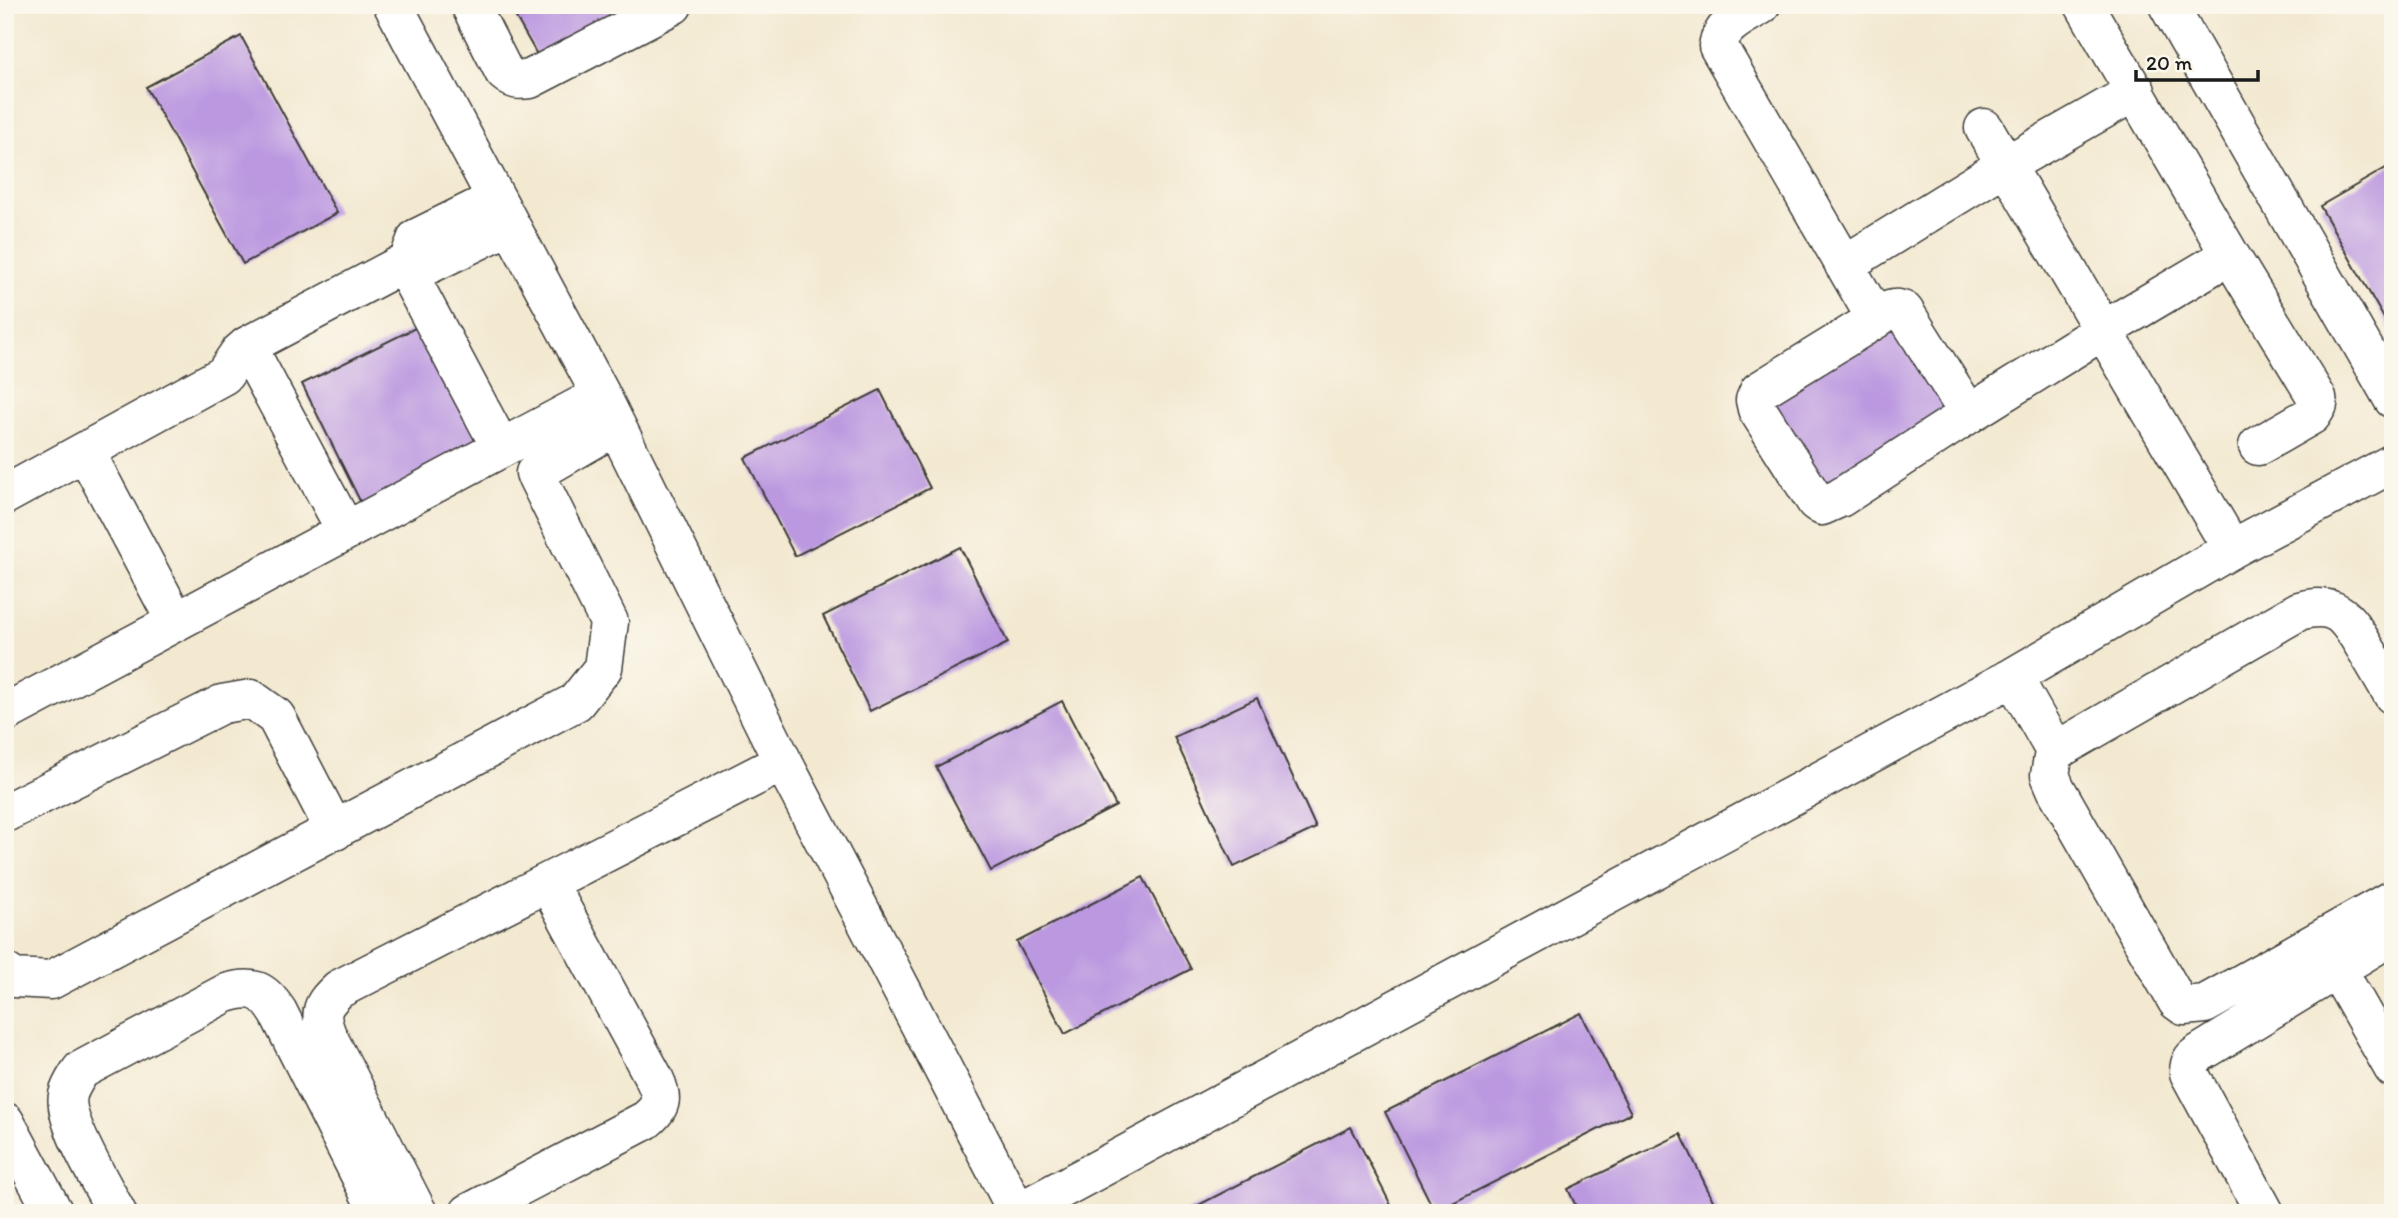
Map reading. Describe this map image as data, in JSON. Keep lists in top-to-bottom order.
{
  "scale_bar": "20 m"
}
